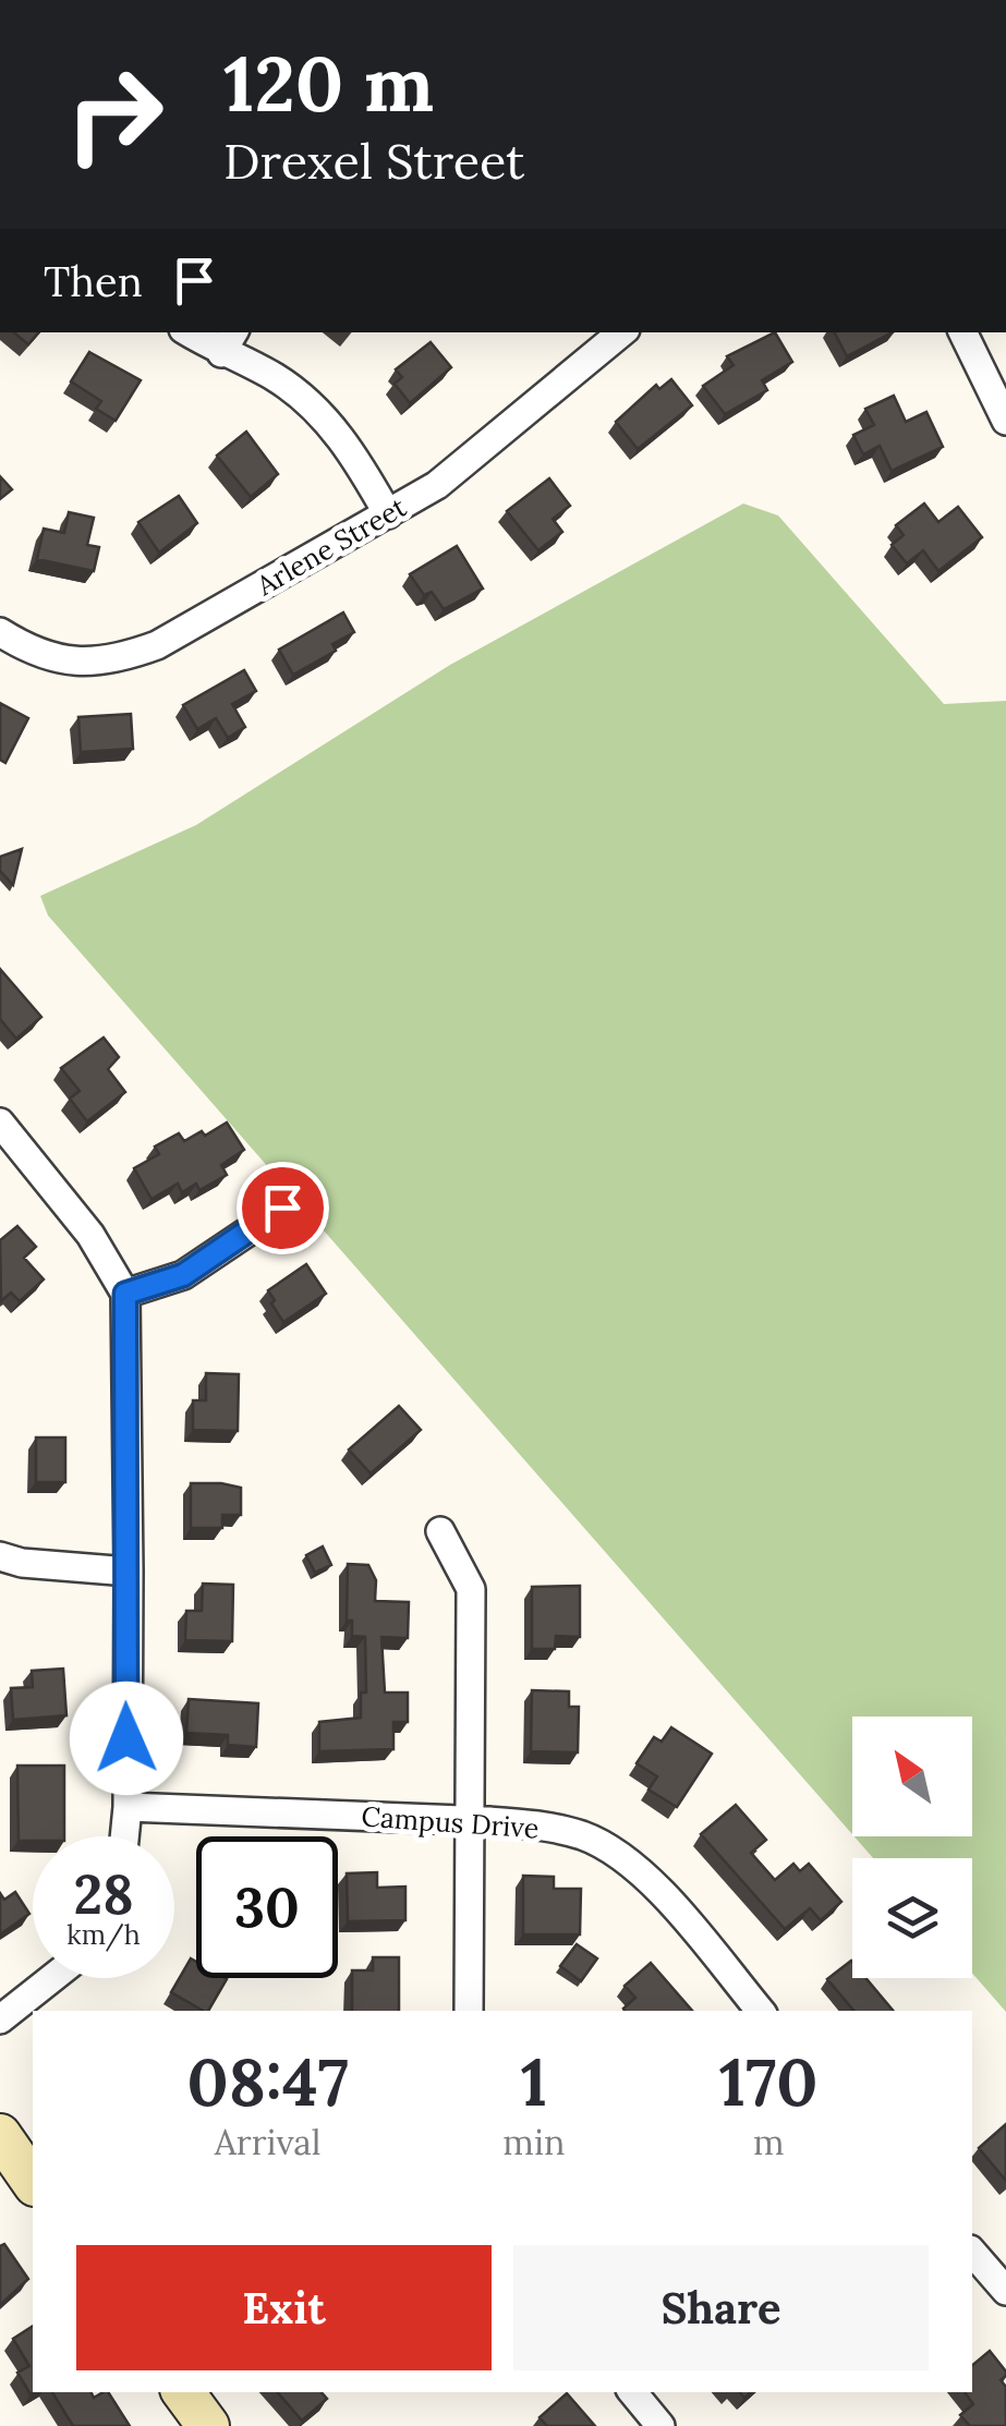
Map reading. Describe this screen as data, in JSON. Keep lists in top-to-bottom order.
{
  "streets": {
    "street": ["Arlene Street", "Campus Drive"]
  },
  "north": "top left",
  "page": {
    "turn": ["120 m", "Drexel Street"],
    "then": "Then",
    "speed": "28 km/h",
    "limit": "30",
    "eta": [
      "08:47",
      "Arrival",
      "1",
      "min",
      "170",
      "m"
    ],
    "buttons": ["Exit", "Share"]
  }
}
